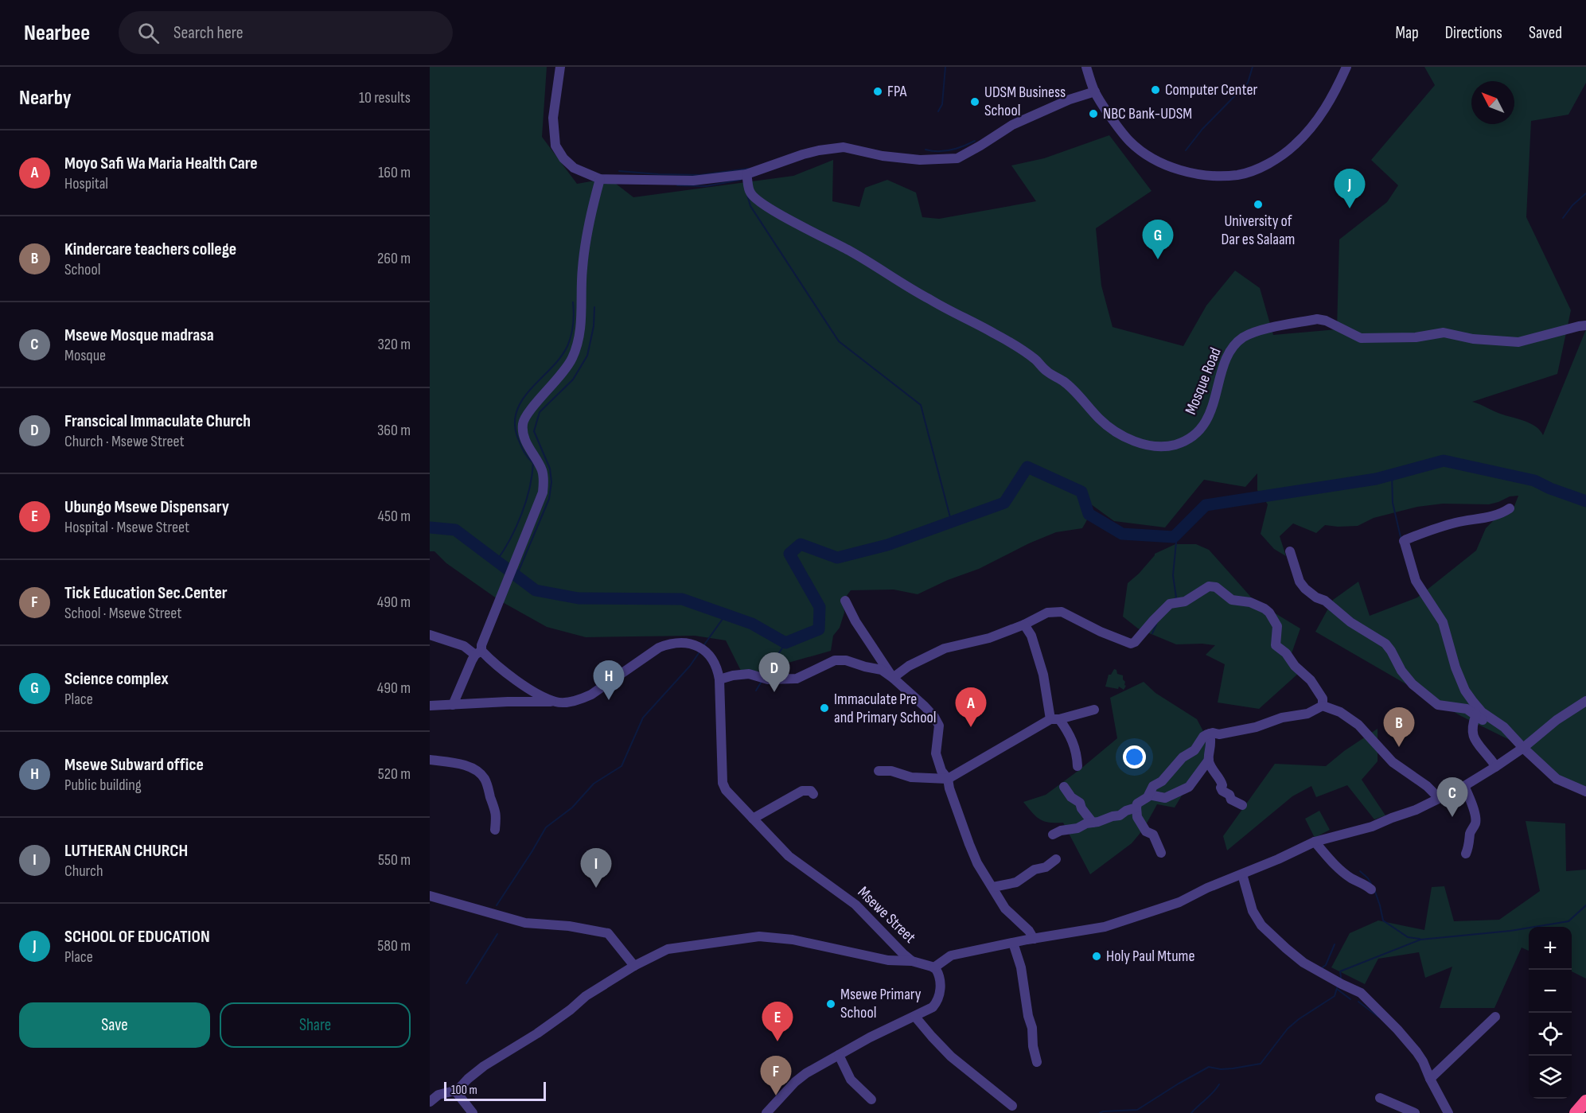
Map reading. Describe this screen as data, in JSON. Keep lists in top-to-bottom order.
{
  "streets": {
    "street": ["Mosque Road", "Msewe Street"]
  },
  "places": [
    "Computer Center",
    "FPA",
    "UDSM Business School",
    "NBC Bank-UDSM",
    "University of Dar es Salaam",
    "Immaculate Pre and Primary School",
    "Holy Paul Mtume",
    "Msewe Primary School"
  ],
  "scale_bar": "100 m",
  "north": "top left",
  "page": {
    "header": "Nearbee",
    "search": "Search here",
    "nav": ["Map", "Directions", "Saved"],
    "heading": ["Nearby", "10 results"],
    "list": [
      {
        "mark": "A",
        "name": "Moyo Safi Wa Maria Health Care",
        "note": "Hospital",
        "value": "160 m"
      },
      {
        "mark": "B",
        "name": "Kindercare teachers college",
        "note": "School",
        "value": "260 m"
      },
      {
        "mark": "C",
        "name": "Msewe Mosque madrasa",
        "note": "Mosque",
        "value": "320 m"
      },
      {
        "mark": "D",
        "name": "Franscical Immaculate Church",
        "note": "Church · Msewe Street",
        "value": "360 m"
      },
      {
        "mark": "E",
        "name": "Ubungo Msewe Dispensary",
        "note": "Hospital · Msewe Street",
        "value": "450 m"
      },
      {
        "mark": "F",
        "name": "Tick Education Sec.Center",
        "note": "School · Msewe Street",
        "value": "490 m"
      },
      {
        "mark": "G",
        "name": "Science complex",
        "note": "Place",
        "value": "490 m"
      },
      {
        "mark": "H",
        "name": "Msewe Subward office",
        "note": "Public building",
        "value": "520 m"
      },
      {
        "mark": "I",
        "name": "LUTHERAN CHURCH",
        "note": "Church",
        "value": "550 m"
      },
      {
        "mark": "J",
        "name": "SCHOOL OF EDUCATION",
        "note": "Place",
        "value": "580 m"
      }
    ],
    "pins": [
      "J",
      "G",
      "D",
      "H",
      "A",
      "B",
      "C",
      "I",
      "E",
      "F"
    ],
    "map_buttons": ["+", "−"],
    "buttons": ["Save", "Share"],
    "scale": "100 m"
  }
}
